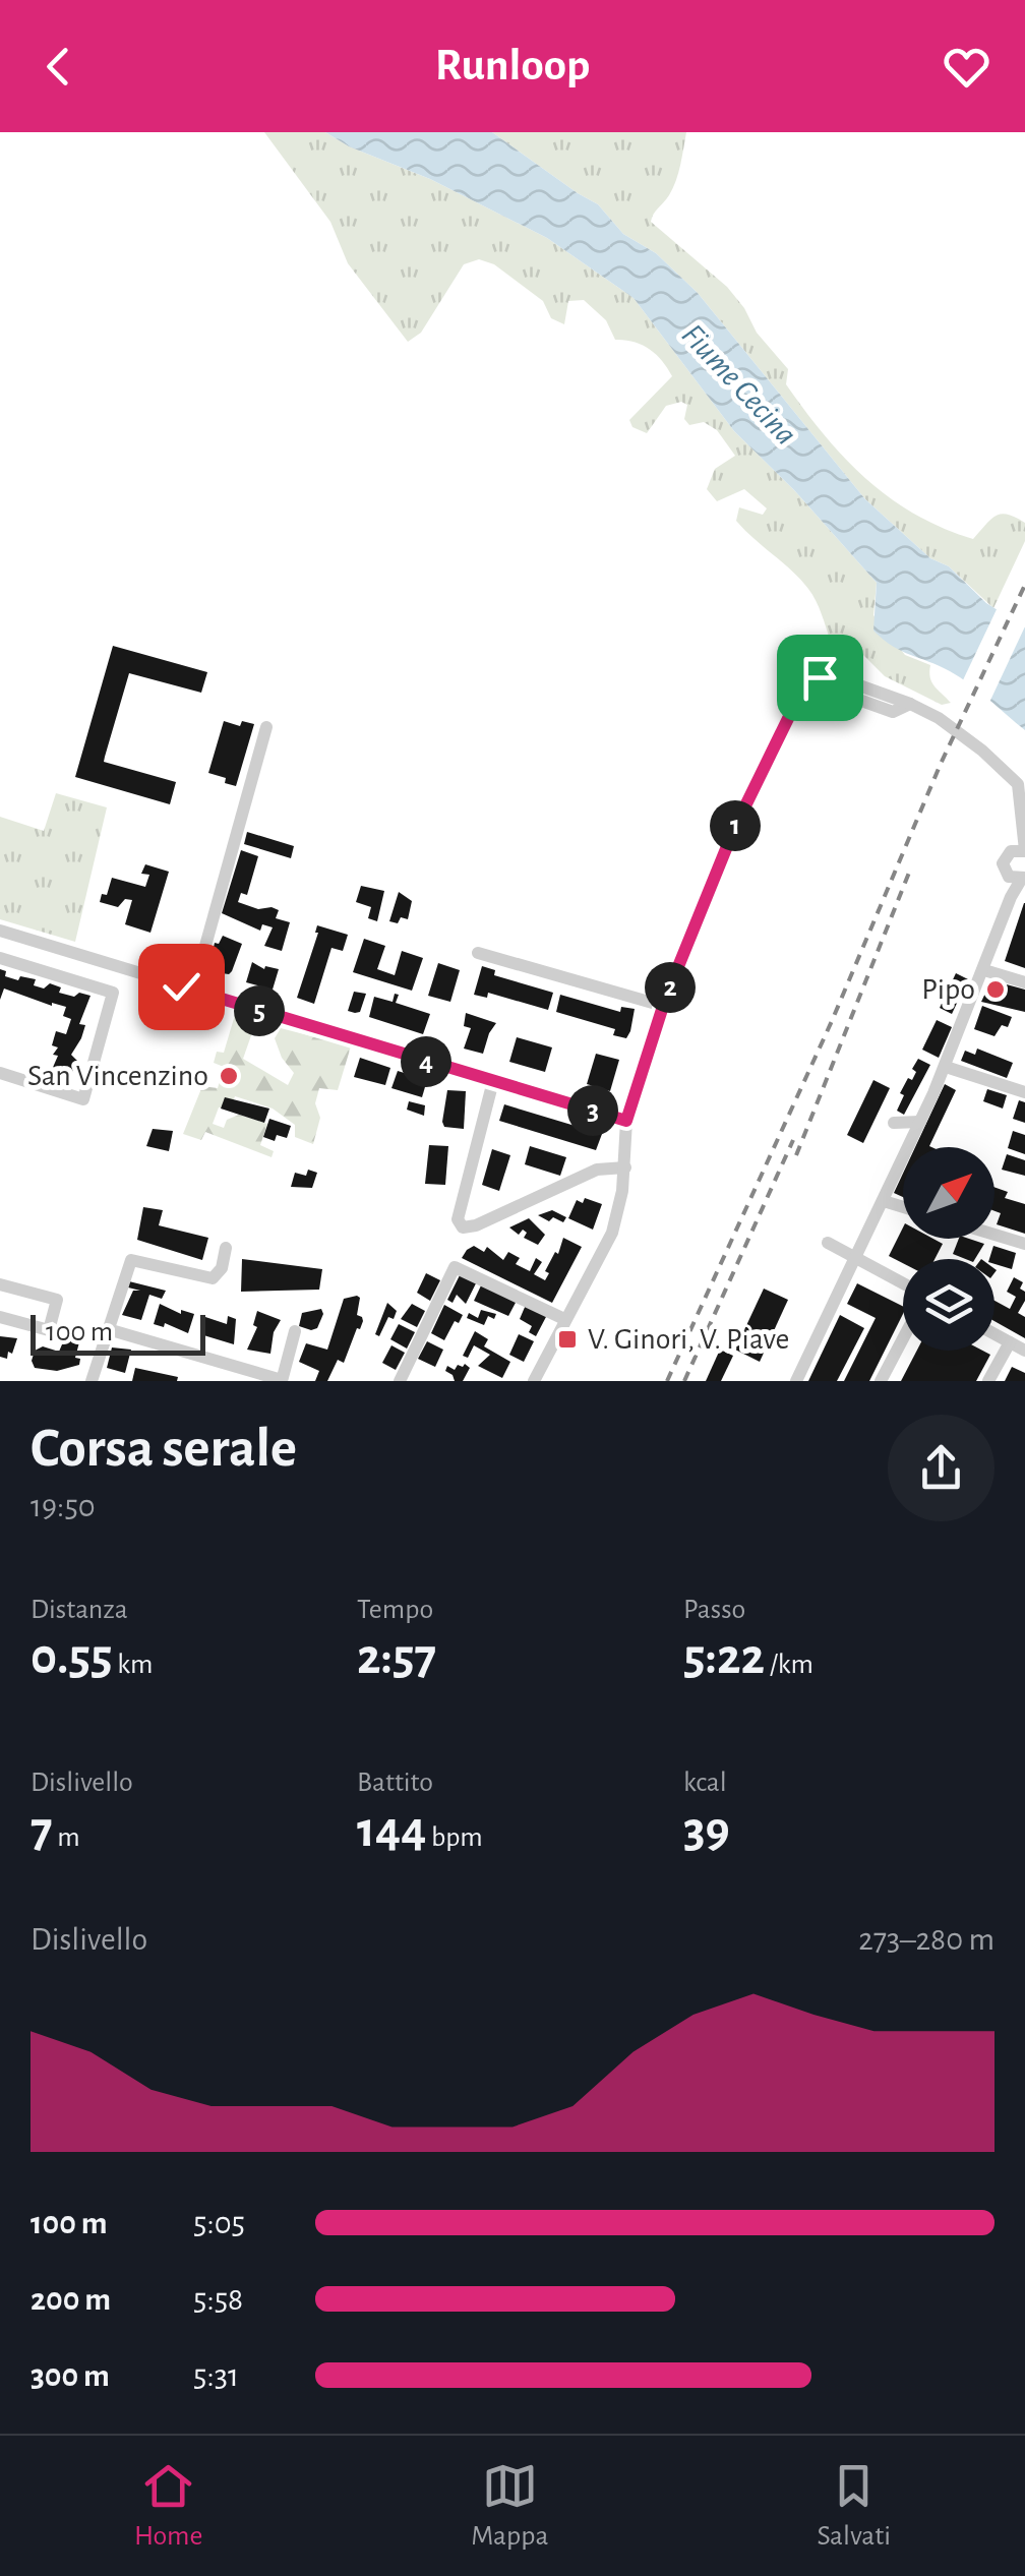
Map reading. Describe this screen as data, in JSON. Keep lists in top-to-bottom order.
{
  "water": ["Fiume Cecina"],
  "places": {
    "other": ["Pipo", "San Vincenzino"],
    "transit": ["V. Ginori, V. Piave"]
  },
  "scale_bar": "100 m",
  "north": "top right",
  "page": {
    "header": "Runloop",
    "pins": [
      "1",
      "2",
      "5",
      "4",
      "3"
    ],
    "scale": "100 m",
    "heading": ["Corsa serale", "19:50"],
    "stats": [
      ["Distanza", "0.55 km"],
      ["Tempo", "2:57"],
      ["Passo", "5:22 /km"],
      ["Dislivello", "7 m"],
      ["Battito", "144 bpm"],
      ["kcal", "39"]
    ],
    "chart": ["Dislivello", "273–280 m"],
    "list": [
      {
        "name": "100 m",
        "note": "5:05"
      },
      {
        "name": "200 m",
        "note": "5:58"
      },
      {
        "name": "300 m",
        "note": "5:31"
      }
    ],
    "tabs": ["Home", "Mappa", "Salvati"]
  }
}
